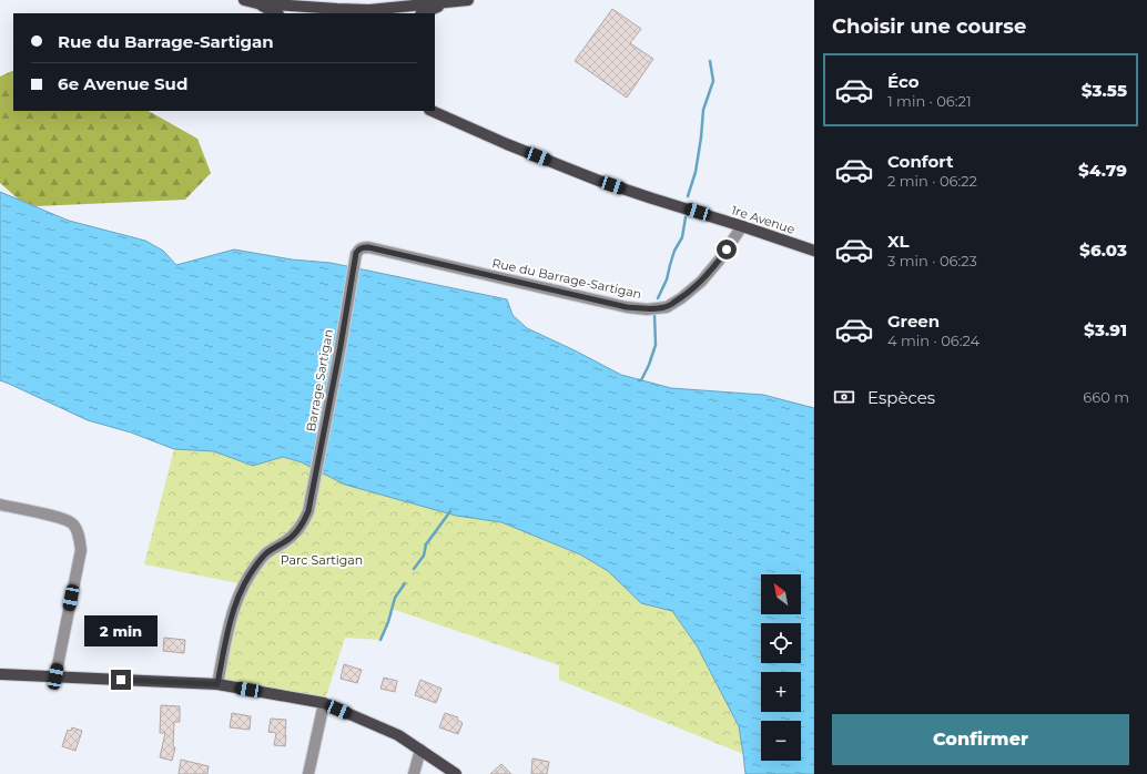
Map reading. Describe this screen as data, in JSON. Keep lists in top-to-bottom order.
{
  "streets": {
    "main road": ["1re Avenue"],
    "street": ["Rue du Barrage-Sartigan", "Barrage Sartigan"]
  },
  "crossings": [
    ["1re Avenue", "Rue du Barrage-Sartigan"],
    ["Rue du Barrage-Sartigan", "Barrage Sartigan"]
  ],
  "parks": ["Parc Sartigan"],
  "north": "top left",
  "page": {
    "heading": "Choisir une course",
    "banner": ["Rue du Barrage-Sartigan", "6e Avenue Sud"],
    "list": [
      {
        "name": "Éco",
        "note": "1 min · 06:21",
        "value": "$3.55"
      },
      {
        "name": "Confort",
        "note": "2 min · 06:22",
        "value": "$4.79"
      },
      {
        "name": "XL",
        "note": "3 min · 06:23",
        "value": "$6.03"
      },
      {
        "name": "Green",
        "note": "4 min · 06:24",
        "value": "$3.91"
      }
    ],
    "pay": ["Espèces", "660 m"],
    "map_buttons": ["+", "−"],
    "bubble": "2 min",
    "buttons": "Confirmer"
  }
}
